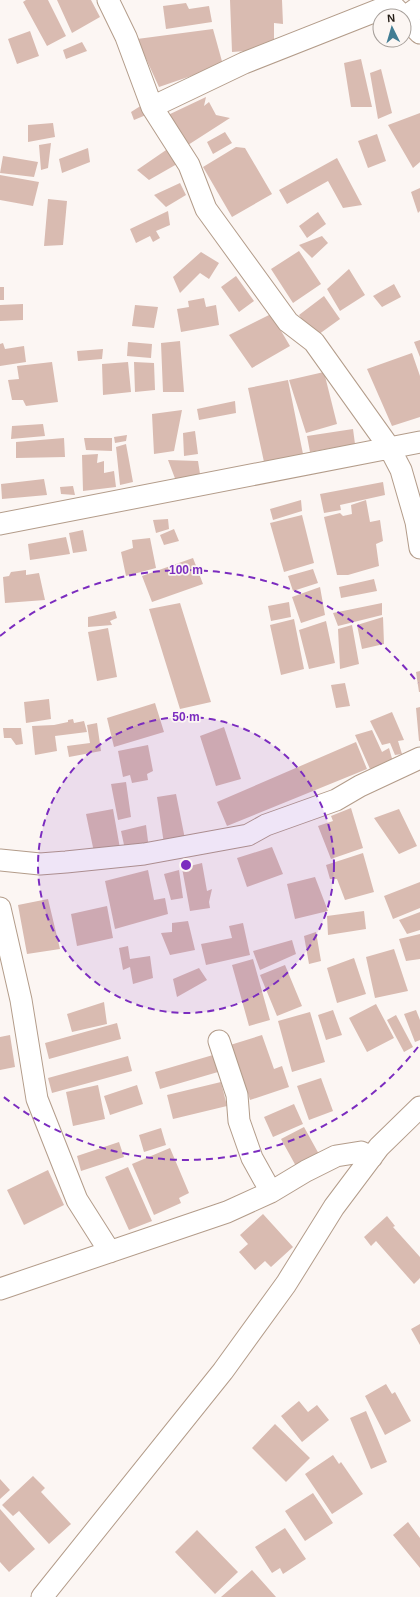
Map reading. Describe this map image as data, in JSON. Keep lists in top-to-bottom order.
{
  "north": "top",
  "rings": ["100 m", "50 m"]
}
